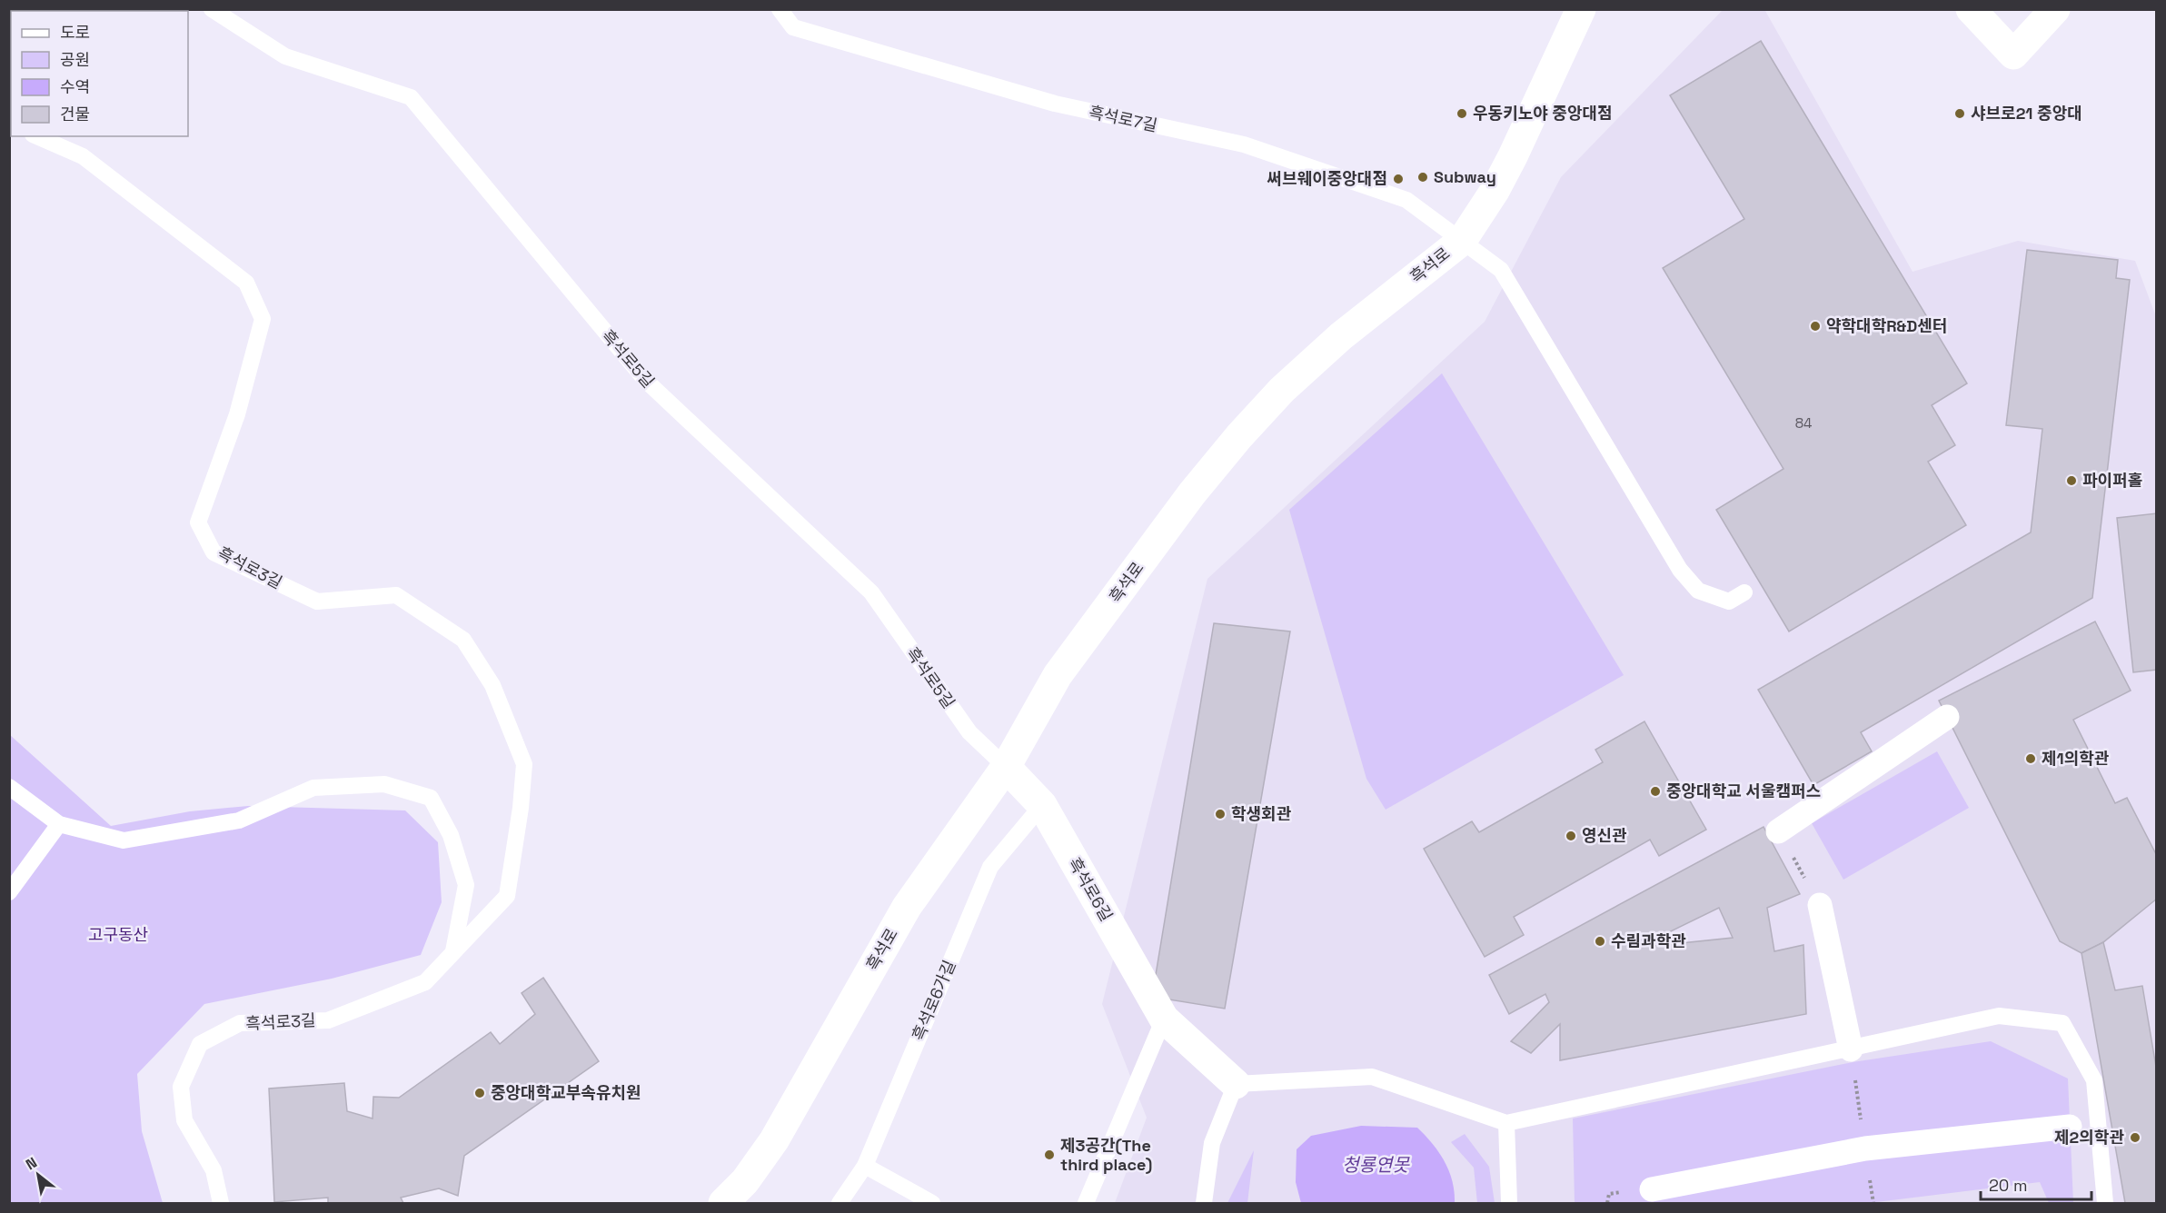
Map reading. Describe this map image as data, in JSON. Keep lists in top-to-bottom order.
{
  "streets": {
    "street": ["흑석로", "흑석로6길"],
    "lane": [
      "흑석로7길",
      "흑석로5길",
      "흑석로3길",
      "흑석로6가길"
    ]
  },
  "crossings": [
    ["흑석로7길", "흑석로"],
    ["흑석로", "흑석로5길"],
    ["흑석로", "흑석로6길"],
    ["흑석로5길", "흑석로6길"],
    ["흑석로6길", "흑석로6가길"]
  ],
  "water": ["청룡연못"],
  "parks": ["고구동산"],
  "places": [
    "우동키노야 중앙대점",
    "샤브로21 중앙대",
    "Subway",
    "써브웨이중앙대점",
    "약학대학R&D센터",
    "파이퍼홀",
    "제1의학관",
    "중앙대학교 서울캠퍼스",
    "학생회관",
    "영신관",
    "수림과학관",
    "중앙대학교부속유치원",
    "제2의학관",
    "제3공간(The third place)"
  ],
  "house_numbers": ["84"],
  "legend": [
    "도로",
    "공원",
    "수역",
    "건물"
  ],
  "scale_bar": "20 m",
  "north": "top left"
}
